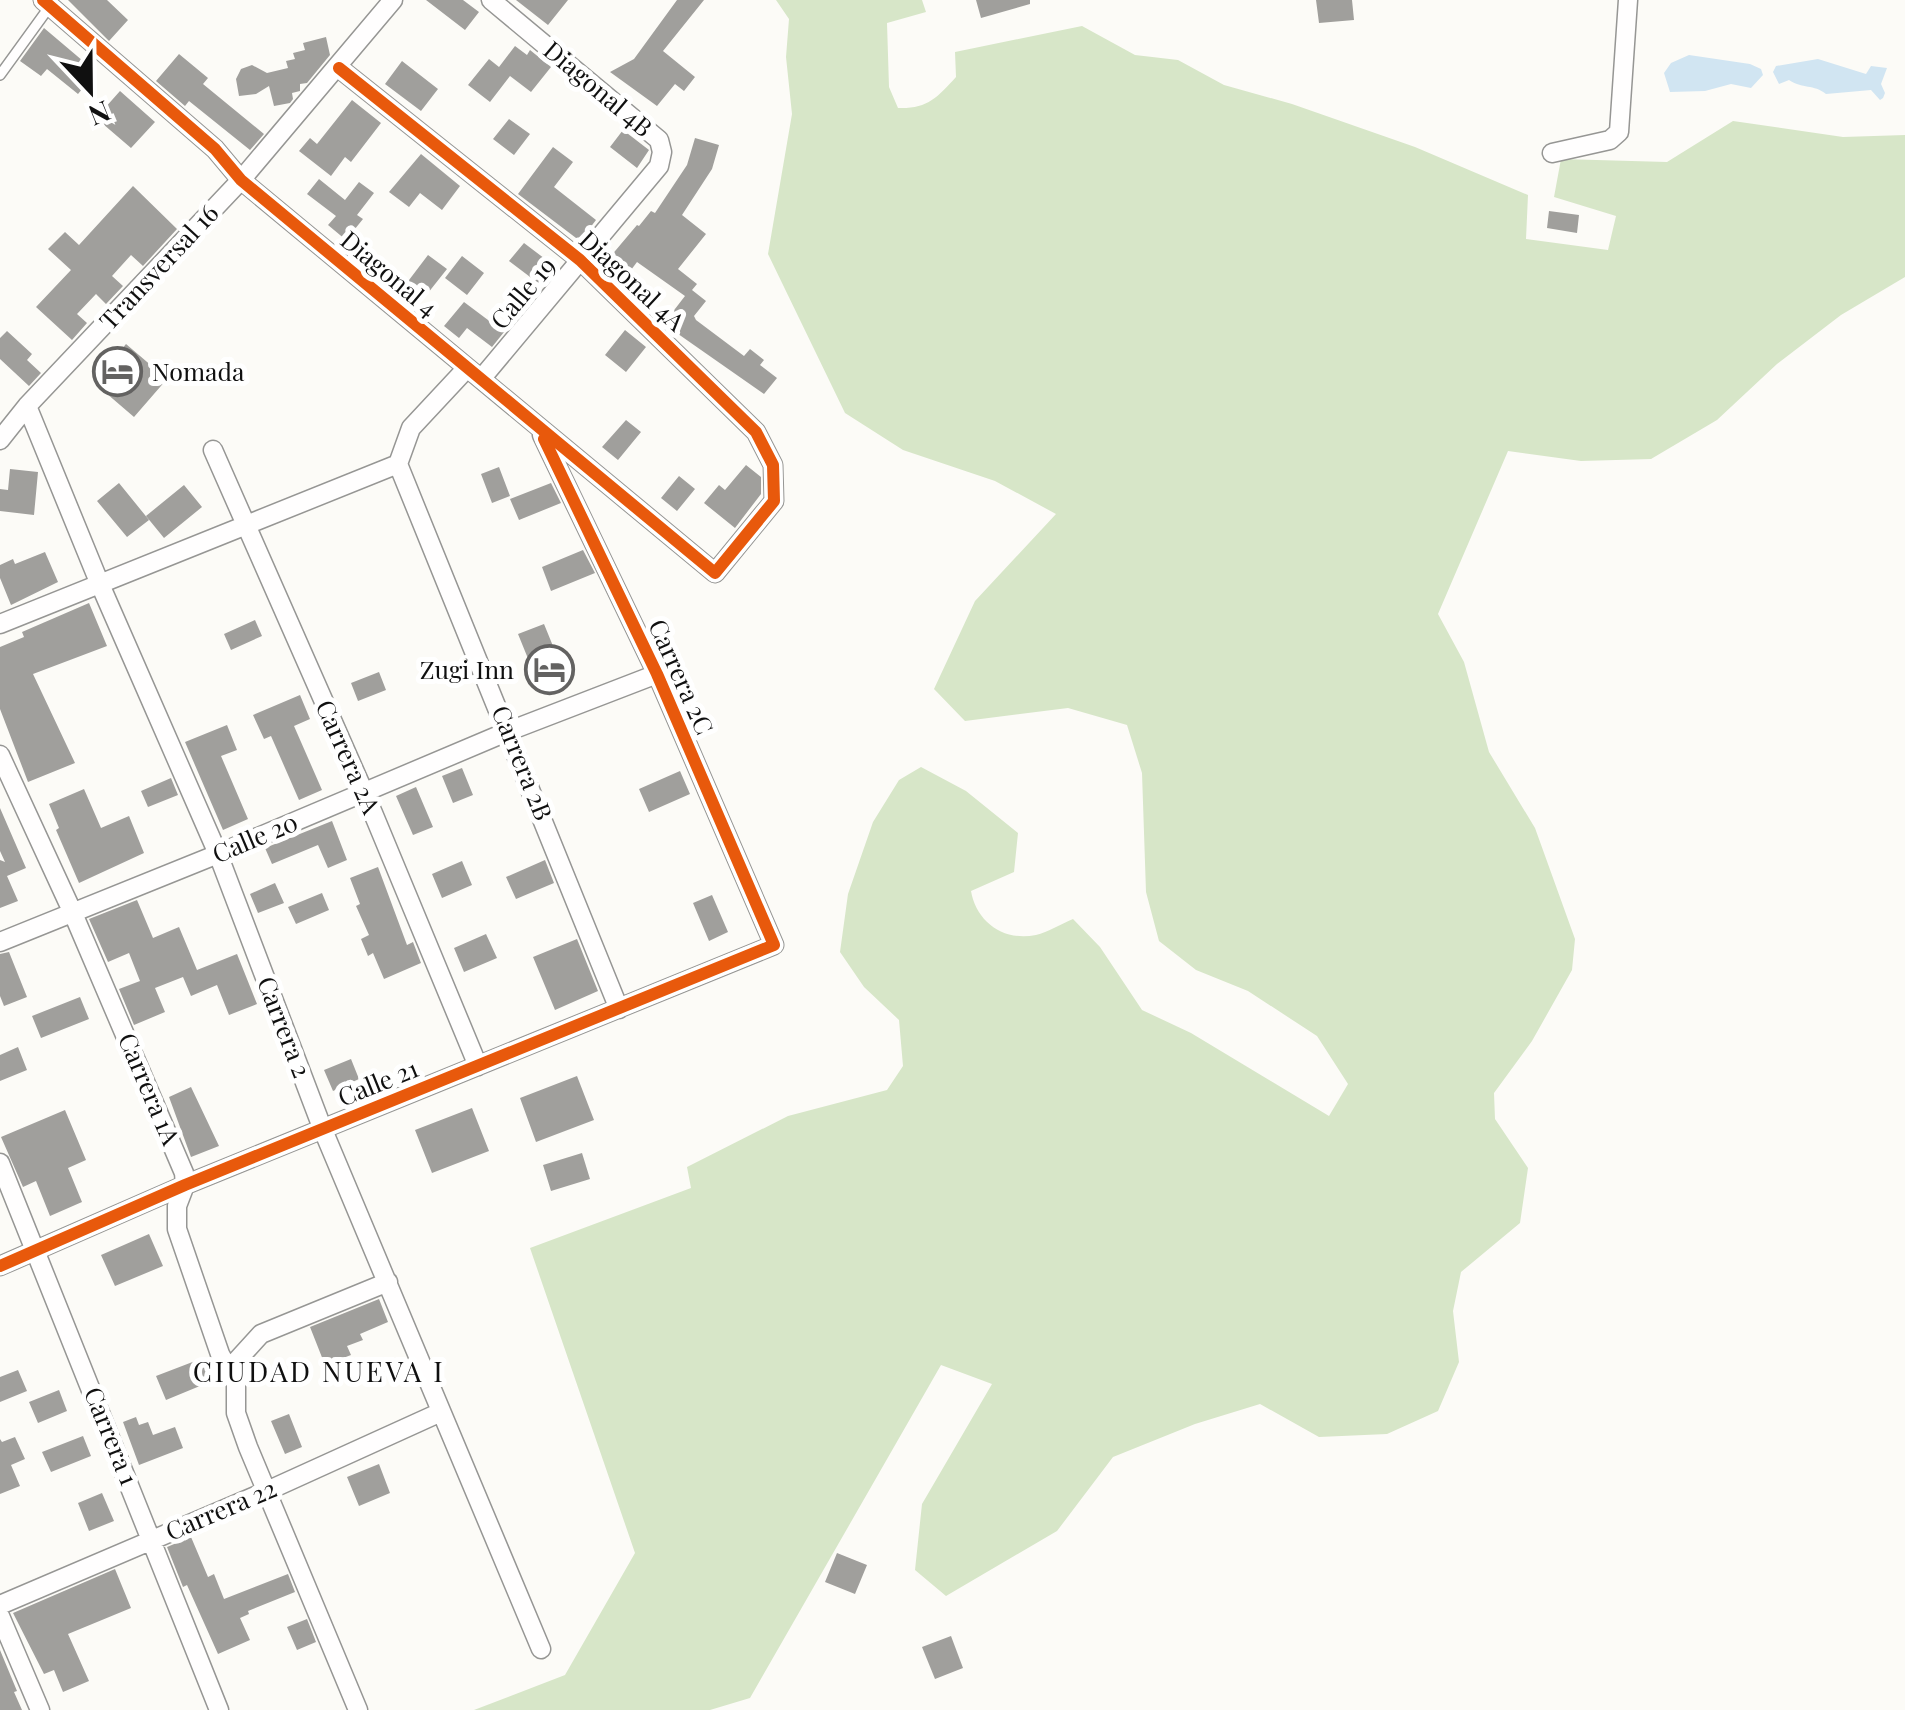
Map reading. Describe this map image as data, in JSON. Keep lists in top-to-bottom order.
{
  "streets": {
    "street": [
      "Diagonal 4B",
      "Transversal 16",
      "Diagonal 4",
      "Diagonal 4A",
      "Calle 19",
      "Carrera 2C",
      "Carrera 2A",
      "Carrera 2B",
      "Calle 20",
      "Carrera 2",
      "Calle 21",
      "Carrera 1A",
      "Carrera 1",
      "Carrera 22"
    ]
  },
  "crossings": [
    ["Diagonal 4B", "Calle 19"],
    ["Transversal 16", "Diagonal 4"],
    ["Transversal 16", "Diagonal 4A"],
    ["Transversal 16", "Carrera 2"],
    ["Diagonal 4", "Diagonal 4A"],
    ["Diagonal 4", "Calle 19"],
    ["Diagonal 4", "Carrera 2C"],
    ["Diagonal 4A", "Calle 19"],
    ["Calle 19", "Carrera 2B"],
    ["Carrera 2C", "Calle 20"],
    ["Carrera 2C", "Calle 21"],
    ["Carrera 2A", "Calle 20"],
    ["Carrera 2A", "Calle 21"],
    ["Carrera 2B", "Calle 20"],
    ["Carrera 2B", "Calle 21"],
    ["Calle 20", "Carrera 2"],
    ["Calle 20", "Carrera 1A"],
    ["Carrera 2", "Calle 21"],
    ["Carrera 2", "Carrera 22"],
    ["Calle 21", "Carrera 1A"],
    ["Calle 21", "Carrera 1"],
    ["Carrera 1A", "Carrera 22"],
    ["Carrera 1", "Carrera 22"]
  ],
  "districts": ["CIUDAD NUEVA I"],
  "places": {
    "hotel": ["Nomada", "Zugi Inn"]
  },
  "north": "bottom"
}
